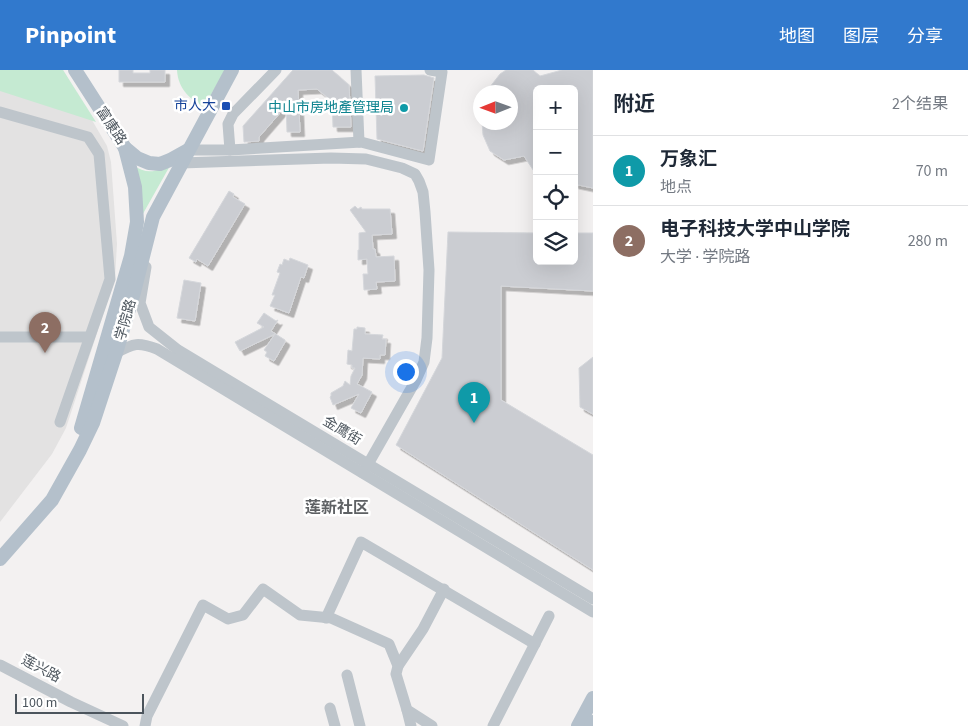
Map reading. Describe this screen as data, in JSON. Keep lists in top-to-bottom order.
{
  "streets": {
    "main road": ["富康路", "学院路"],
    "street": ["金鹰街", "莲兴路"]
  },
  "crossings": [
    ["富康路", "学院路"],
    ["学院路", "金鹰街"]
  ],
  "districts": ["莲新社区"],
  "places": {
    "transit": ["市人大"],
    "other": ["中山市房地產管理局"]
  },
  "scale_bar": "100 m",
  "north": "left",
  "page": {
    "header": "Pinpoint",
    "nav": ["地图", "图层", "分享"],
    "heading": ["附近", "2个结果"],
    "map_buttons": ["+", "−"],
    "list": [
      {
        "mark": "1",
        "name": "万象汇",
        "note": "地点",
        "value": "70 m"
      },
      {
        "mark": "2",
        "name": "电子科技大学中山学院",
        "note": "大学 · 学院路",
        "value": "280 m"
      }
    ],
    "pins": ["2", "1"],
    "scale": "100 m"
  }
}
